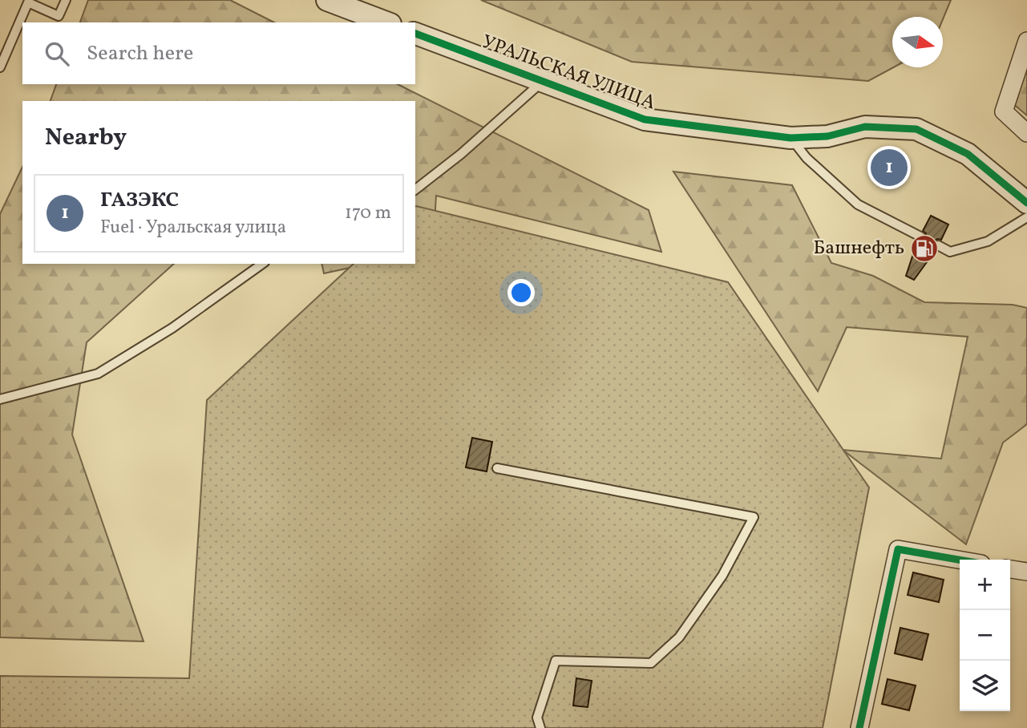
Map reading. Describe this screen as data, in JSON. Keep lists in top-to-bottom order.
{
  "streets": {
    "street": ["УРАЛЬСКАЯ УЛИЦА"]
  },
  "places": {
    "fuel station": ["Башнефть"]
  },
  "north": "right",
  "page": {
    "search": "Search here",
    "heading": "Nearby",
    "pins": "1",
    "list": [
      {
        "mark": "1",
        "name": "ГАЗЭКС",
        "note": "Fuel · Уральская улица",
        "value": "170 m"
      }
    ],
    "map_buttons": ["+", "−"]
  }
}
